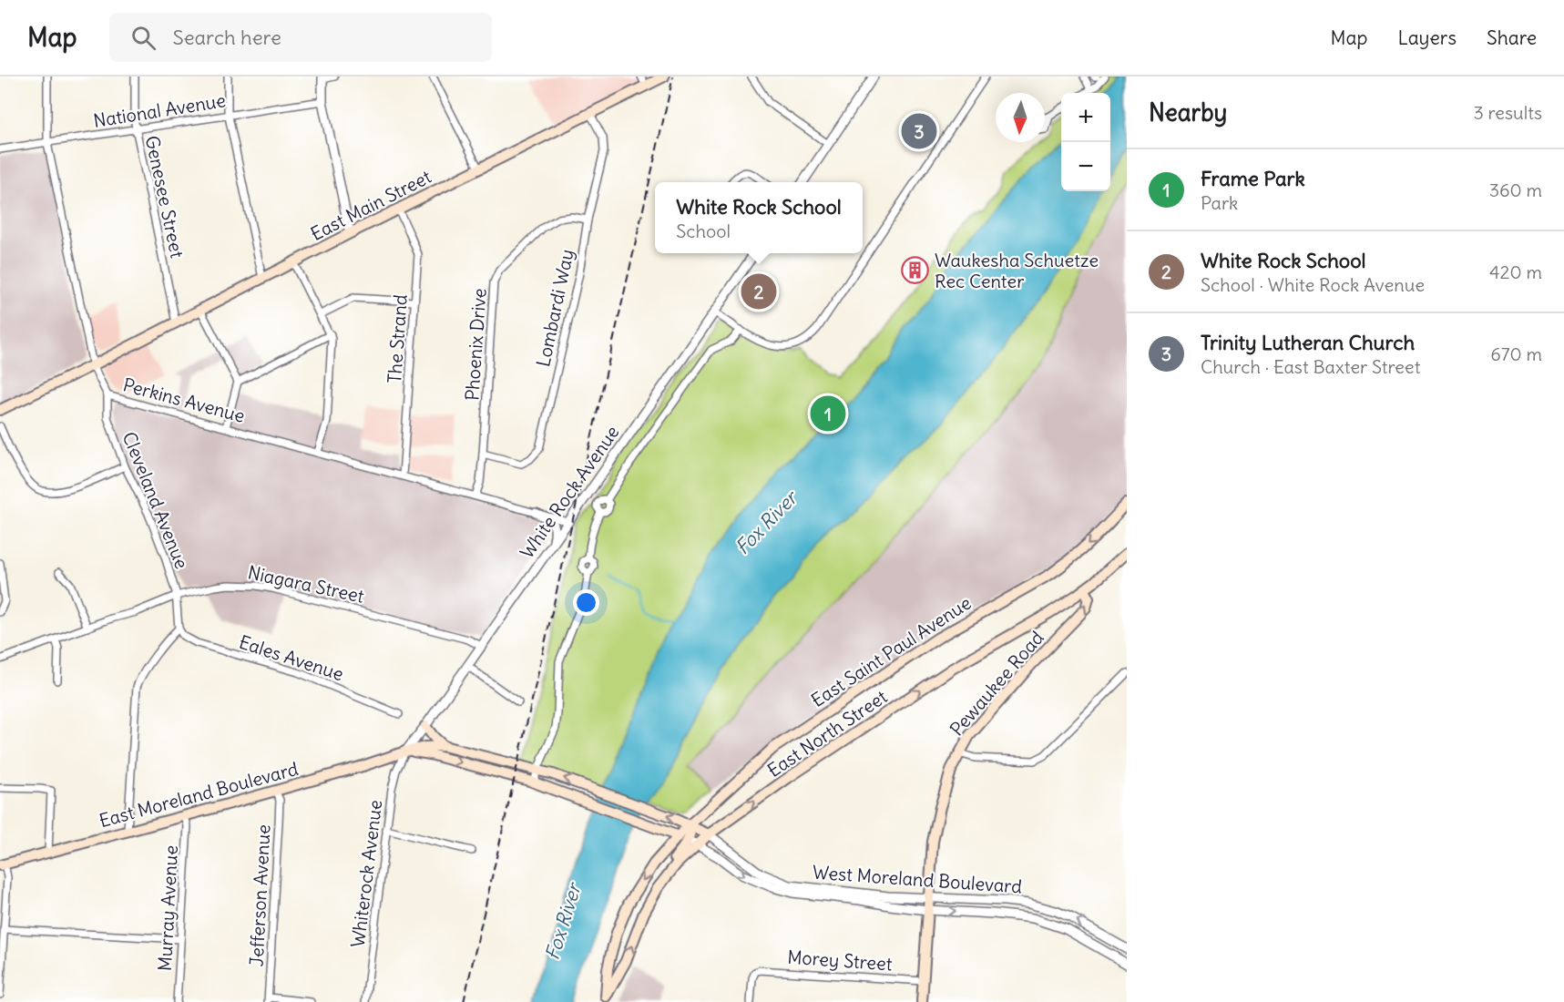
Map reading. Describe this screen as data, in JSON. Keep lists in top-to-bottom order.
{
  "streets": {
    "main road": [
      "East Main Street",
      "East Saint Paul Avenue",
      "Pewaukee Road",
      "East North Street",
      "East Moreland Boulevard",
      "West Moreland Boulevard"
    ],
    "street": [
      "National Avenue",
      "Genesee Street",
      "Lombardi Way",
      "The Strand",
      "Phoenix Drive",
      "Perkins Avenue",
      "White Rock Avenue",
      "Cleveland Avenue",
      "Niagara Street",
      "Eales Avenue",
      "Whiterock Avenue",
      "Jefferson Avenue",
      "Murray Avenue",
      "Morey Street"
    ]
  },
  "crossings": [
    ["National Avenue", "Genesee Street"],
    ["National Avenue", "Perkins Avenue"],
    ["Genesee Street", "East Main Street"],
    ["East Main Street", "Lombardi Way"],
    ["East Main Street", "The Strand"],
    ["East Main Street", "Perkins Avenue"],
    ["Lombardi Way", "Phoenix Drive"],
    ["The Strand", "Perkins Avenue"],
    ["Phoenix Drive", "Perkins Avenue"],
    ["Perkins Avenue", "White Rock Avenue"],
    ["Perkins Avenue", "Cleveland Avenue"],
    ["White Rock Avenue", "Niagara Street"],
    ["White Rock Avenue", "East Moreland Boulevard"],
    ["White Rock Avenue", "Whiterock Avenue"],
    ["Cleveland Avenue", "Niagara Street"],
    ["Cleveland Avenue", "Eales Avenue"],
    ["East Saint Paul Avenue", "East North Street"],
    ["East Saint Paul Avenue", "East Moreland Boulevard"],
    ["East Saint Paul Avenue", "West Moreland Boulevard"],
    ["Pewaukee Road", "East North Street"],
    ["Pewaukee Road", "West Moreland Boulevard"],
    ["Pewaukee Road", "Morey Street"],
    ["East North Street", "East Moreland Boulevard"],
    ["East North Street", "West Moreland Boulevard"],
    ["East Moreland Boulevard", "Whiterock Avenue"],
    ["East Moreland Boulevard", "West Moreland Boulevard"],
    ["East Moreland Boulevard", "Jefferson Avenue"],
    ["East Moreland Boulevard", "Murray Avenue"]
  ],
  "one_way": ["East Saint Paul Avenue", "Pewaukee Road"],
  "water": ["Fox River"],
  "places": {
    "building": ["Waukesha Schuetze Rec Center"]
  },
  "north": "bottom",
  "page": {
    "header": "Map",
    "search": "Search here",
    "nav": ["Map", "Layers", "Share"],
    "heading": ["Nearby", "3 results"],
    "map_buttons": ["+", "−"],
    "pins": ["3", "2", "1"],
    "list": [
      {
        "mark": "1",
        "name": "Frame Park",
        "note": "Park",
        "value": "360 m"
      },
      {
        "mark": "2",
        "name": "White Rock School",
        "note": "School · White Rock Avenue",
        "value": "420 m"
      },
      {
        "mark": "3",
        "name": "Trinity Lutheran Church",
        "note": "Church · East Baxter Street",
        "value": "670 m"
      }
    ],
    "popup": ["White Rock School", "School"]
  }
}
